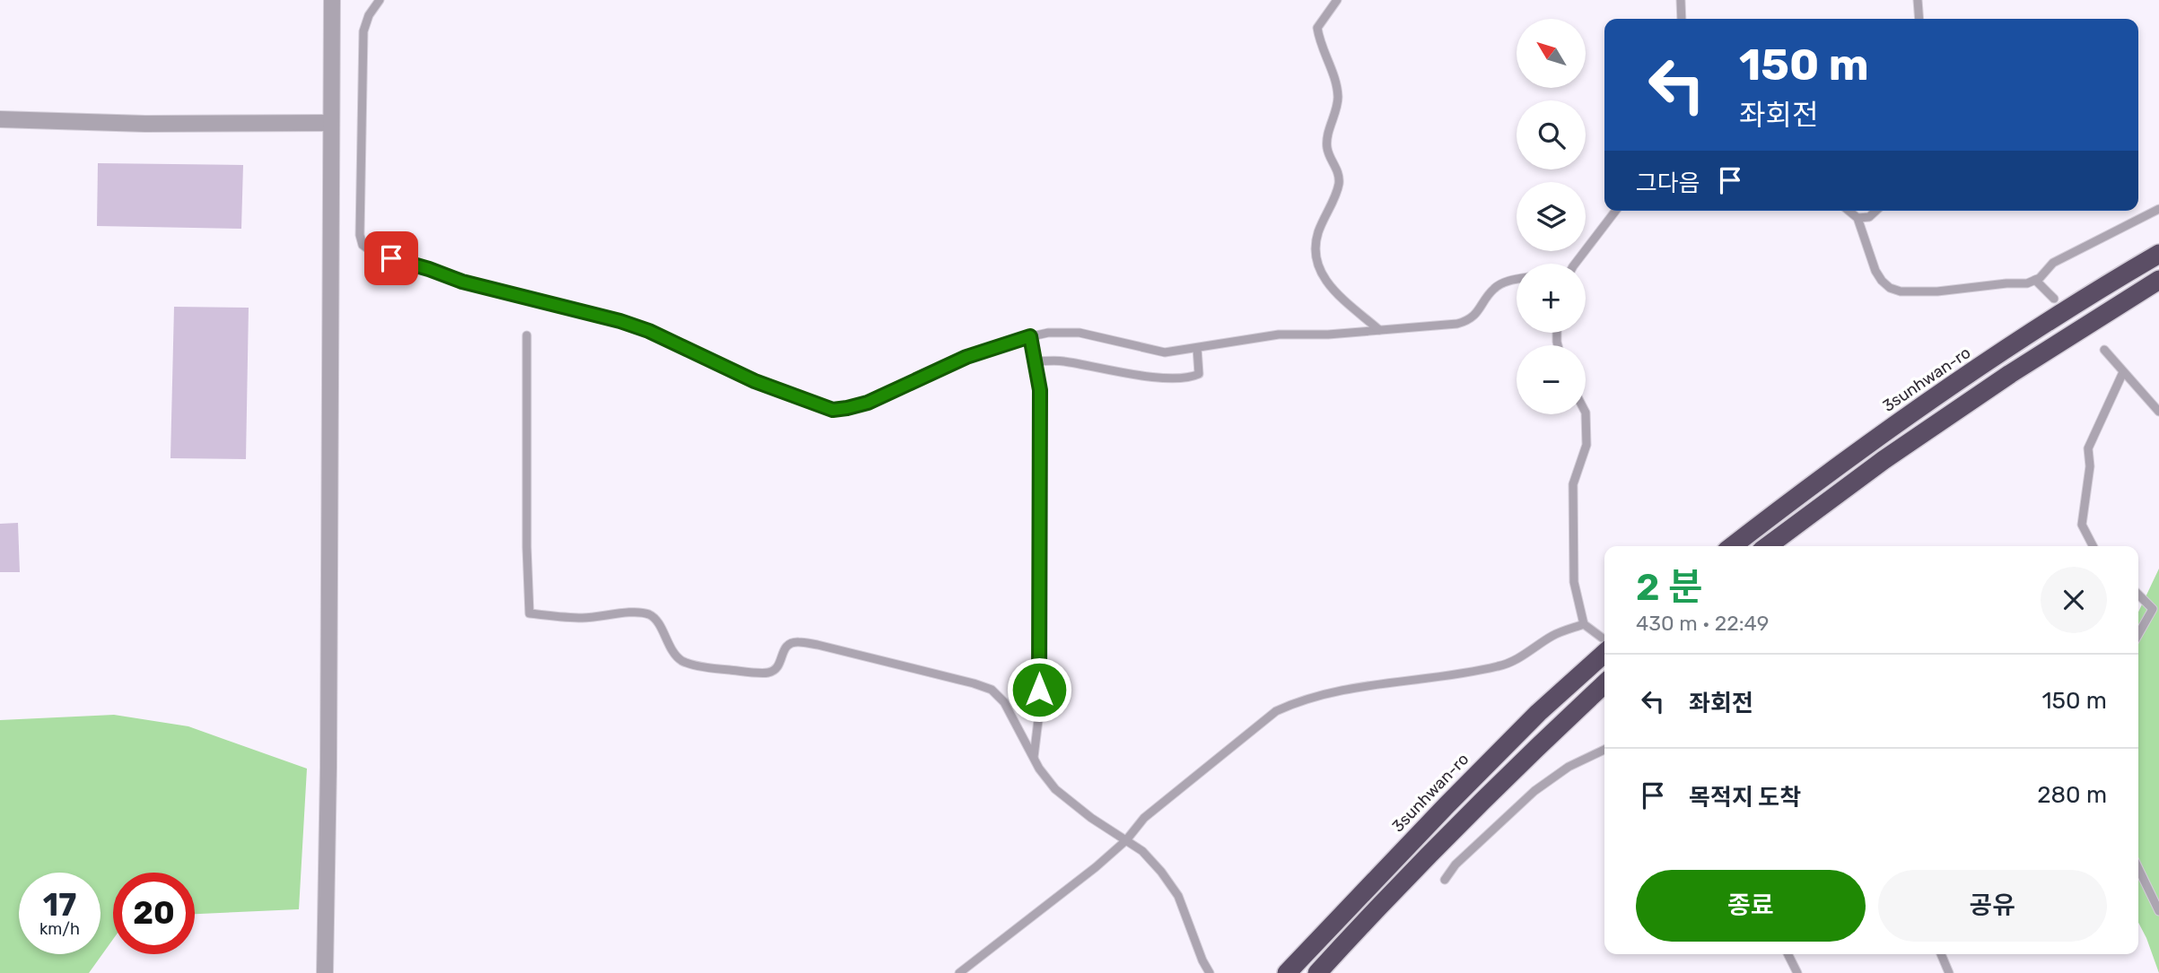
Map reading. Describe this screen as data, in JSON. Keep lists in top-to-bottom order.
{
  "streets": {
    "highway": ["3sunhwan-ro"]
  },
  "north": "top left",
  "page": {
    "map_buttons": ["+", "−"],
    "turn": ["150 m", "좌회전"],
    "then": "그다음",
    "heading": ["2 분", "430 m · 22:49"],
    "list": [
      {
        "name": "좌회전",
        "value": "150 m"
      },
      {
        "name": "목적지 도착",
        "value": "280 m"
      }
    ],
    "buttons": ["종료", "공유"],
    "speed": "17 km/h",
    "limit": "20"
  }
}
